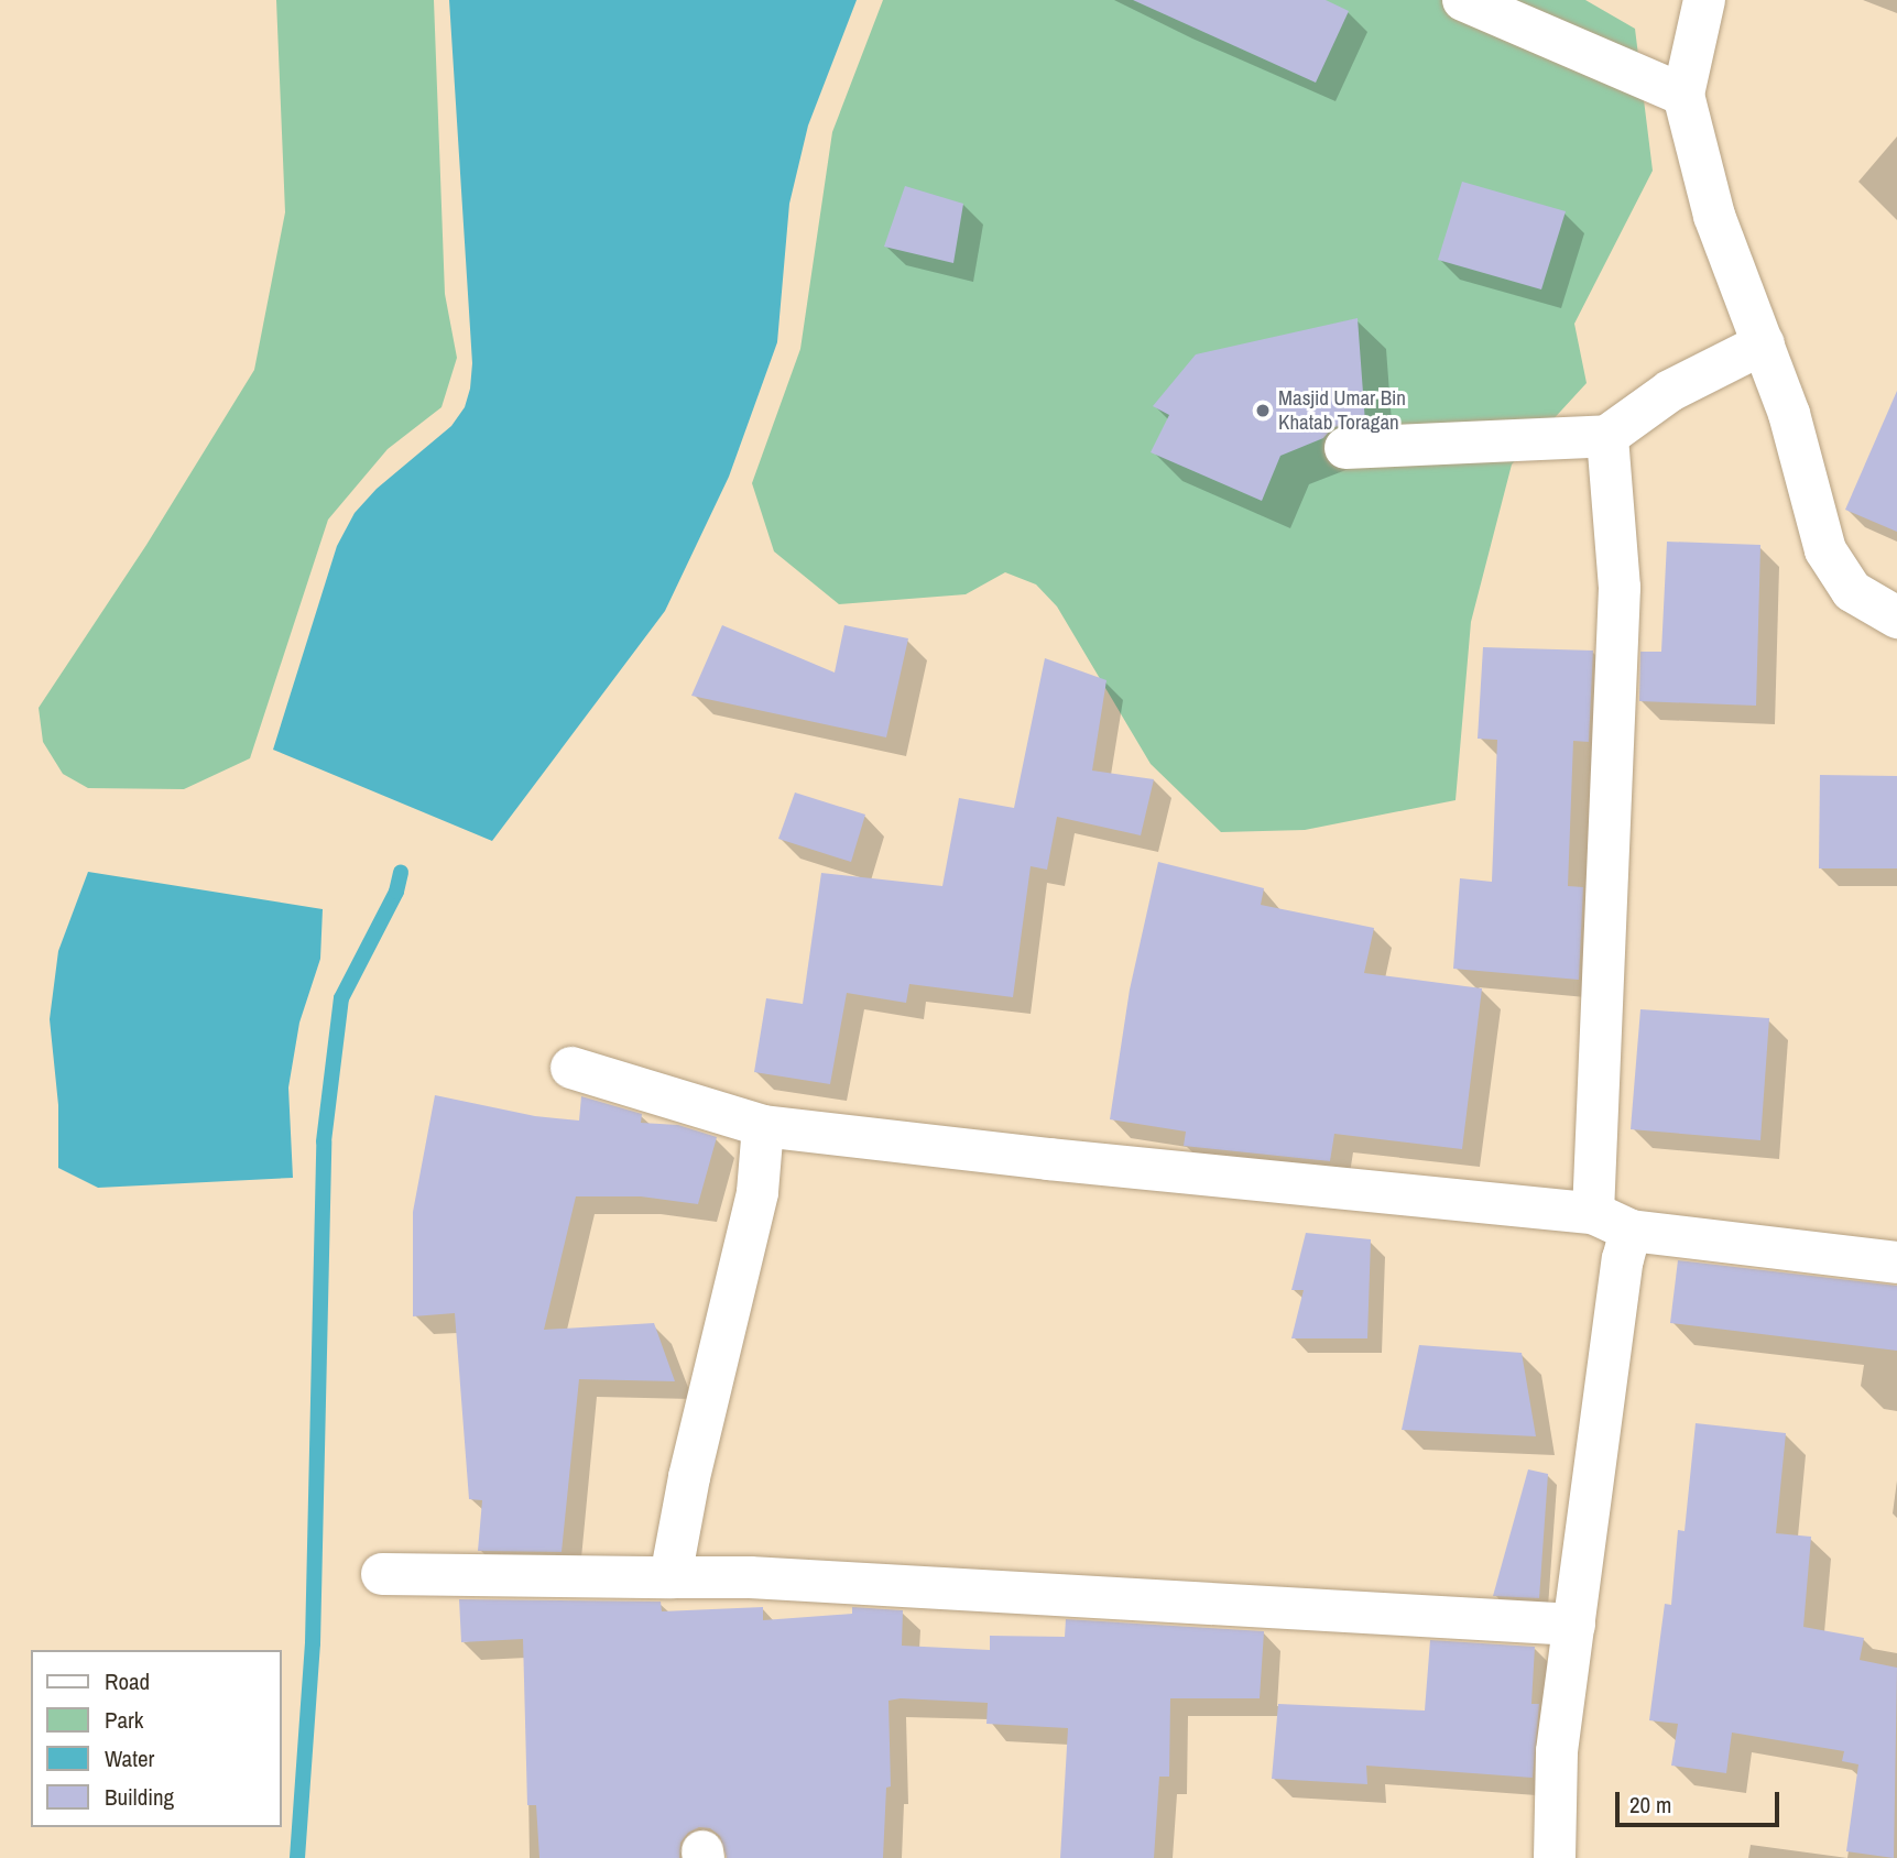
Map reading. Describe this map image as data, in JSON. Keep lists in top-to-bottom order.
{
  "places": ["Masjid Umar Bin Khatab Toragan"],
  "legend": [
    "Road",
    "Park",
    "Water",
    "Building"
  ],
  "scale_bar": "20 m"
}
